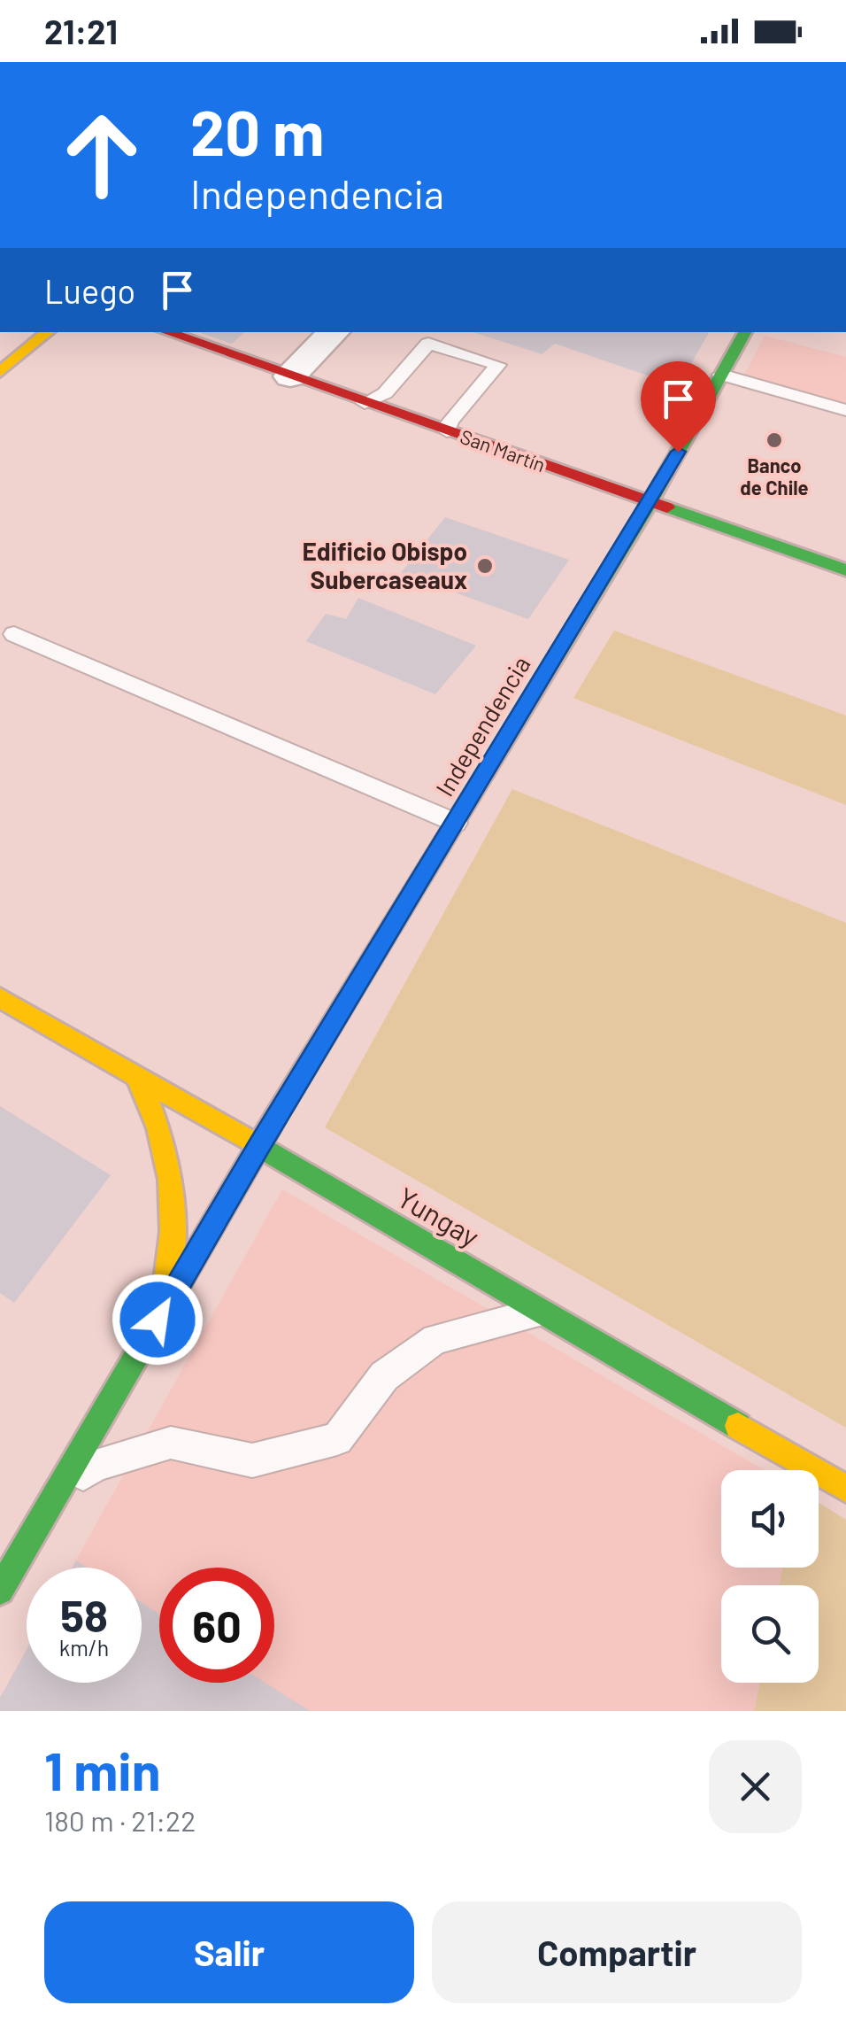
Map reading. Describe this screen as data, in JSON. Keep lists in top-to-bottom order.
{
  "streets": {
    "main road": ["San Martín", "Independencia", "Yungay"]
  },
  "crossings": [
    ["San Martín", "Independencia"],
    ["Independencia", "Yungay"]
  ],
  "places": ["Banco de Chile", "Edificio Obispo Subercaseaux"],
  "page": {
    "status": "21:21",
    "turn": ["20 m", "Independencia"],
    "then": "Luego",
    "speed": "58 km/h",
    "limit": "60",
    "heading": ["1 min", "180 m · 21:22"],
    "buttons": ["Salir", "Compartir"]
  }
}
